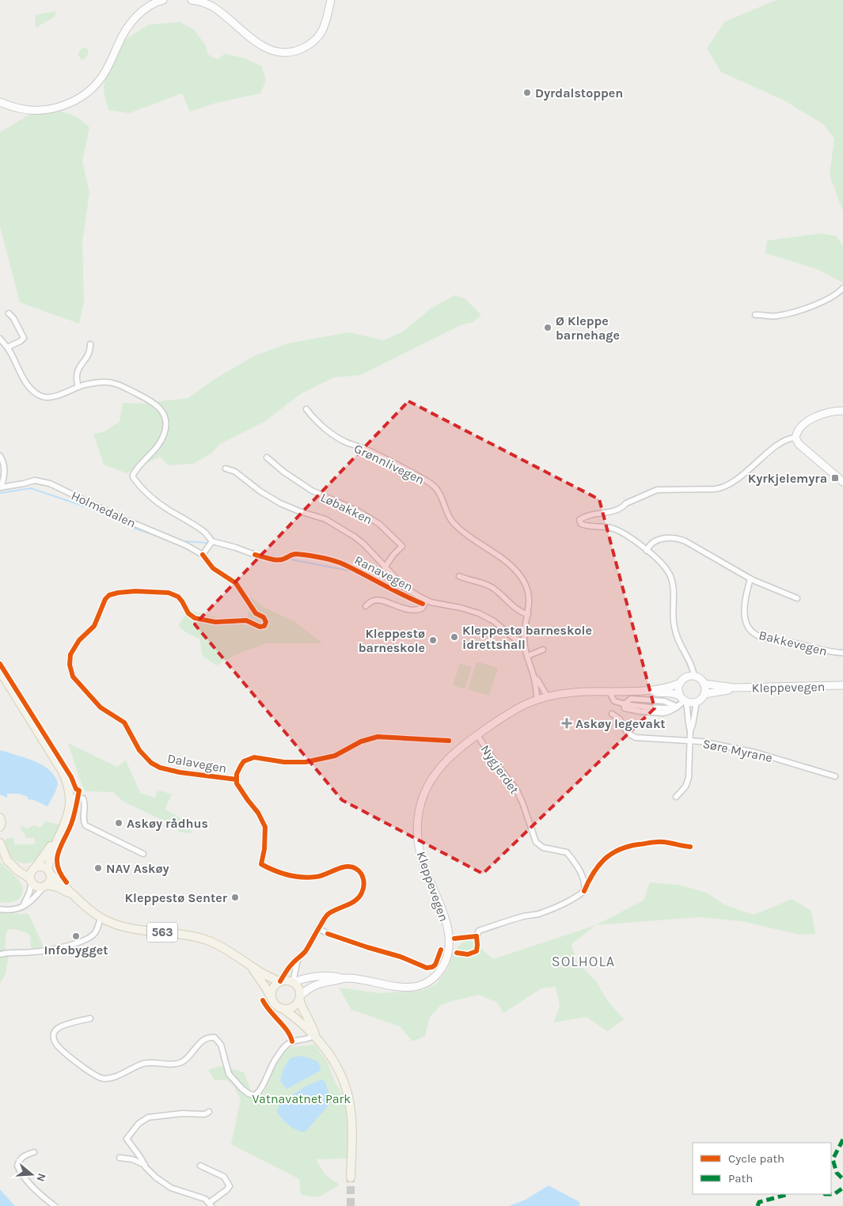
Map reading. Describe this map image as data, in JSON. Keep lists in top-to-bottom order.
{
  "streets": {
    "main road": ["Kleppevegen", "563"],
    "street": [
      "Grønnlivegen",
      "Løbakken",
      "Holmedalen",
      "Ranavegen",
      "Bakkevegen",
      "Søre Myrane",
      "Dalavegen",
      "Nygjerdet"
    ]
  },
  "crossings": [
    ["Grønnlivegen", "Ranavegen"],
    ["Grønnlivegen", "Kleppevegen"],
    ["Løbakken", "Ranavegen"],
    ["Holmedalen", "Dalavegen"],
    ["Kleppevegen", "Nygjerdet"],
    ["Kleppevegen", "563"]
  ],
  "districts": ["SOLHOLA"],
  "parks": ["Vatnavatnet Park"],
  "places": {
    "other": [
      "Dyrdalstoppen",
      "Ø Kleppe barnehage",
      "Kleppestø barneskole idrettshall",
      "Kleppestø barneskole",
      "Askøy rådhus",
      "NAV Askøy",
      "Kleppestø Senter",
      "Infobygget"
    ],
    "transit": ["Kyrkjelemyra"],
    "health": ["Askøy legevakt"]
  },
  "legend": ["Cycle path", "Path"],
  "north": "right"
}
